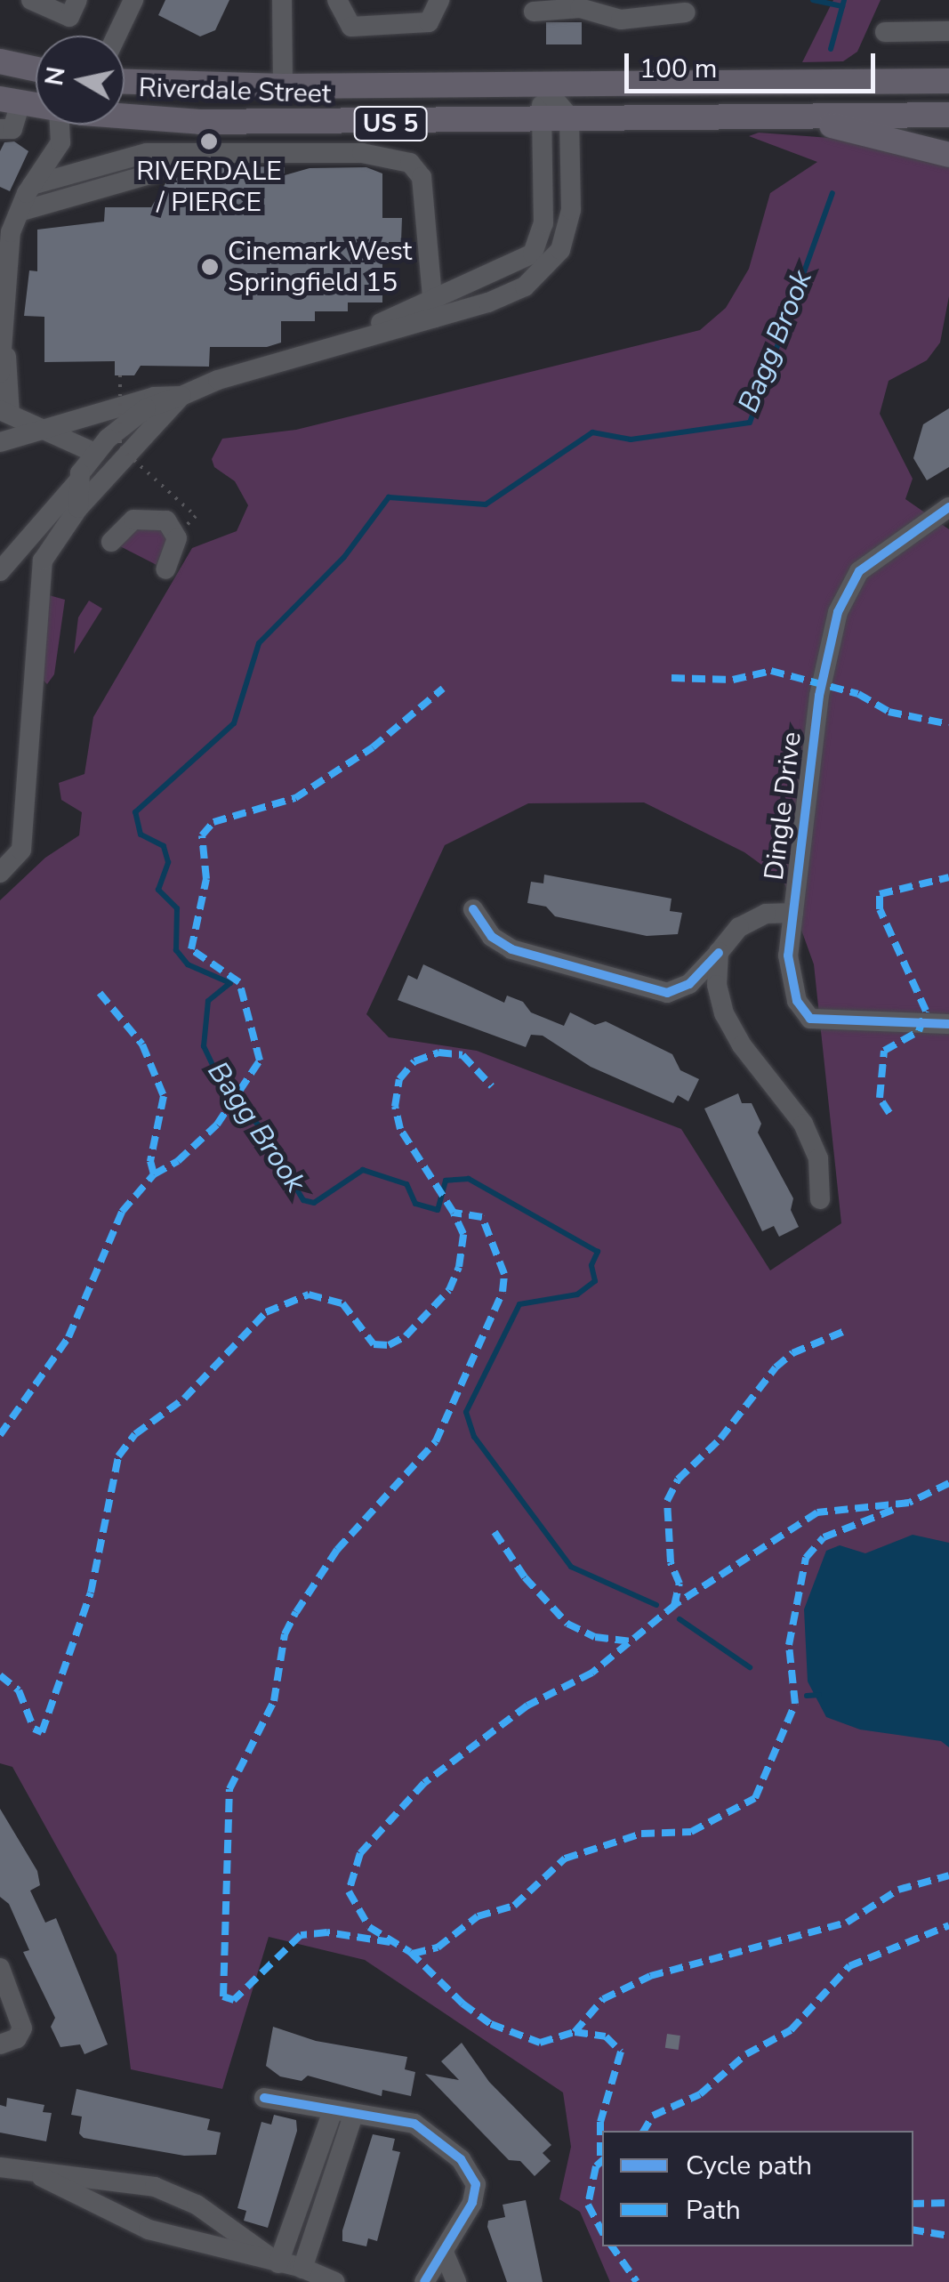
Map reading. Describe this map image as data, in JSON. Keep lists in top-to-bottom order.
{
  "streets": {
    "main road": ["Riverdale Street", "US 5"],
    "street": ["Dingle Drive"]
  },
  "water": ["Bagg Brook"],
  "places": ["RIVERDALE / PIERCE", "Cinemark West Springfield 15"],
  "legend": ["Cycle path", "Path"],
  "scale_bar": "100 m",
  "north": "left"
}
